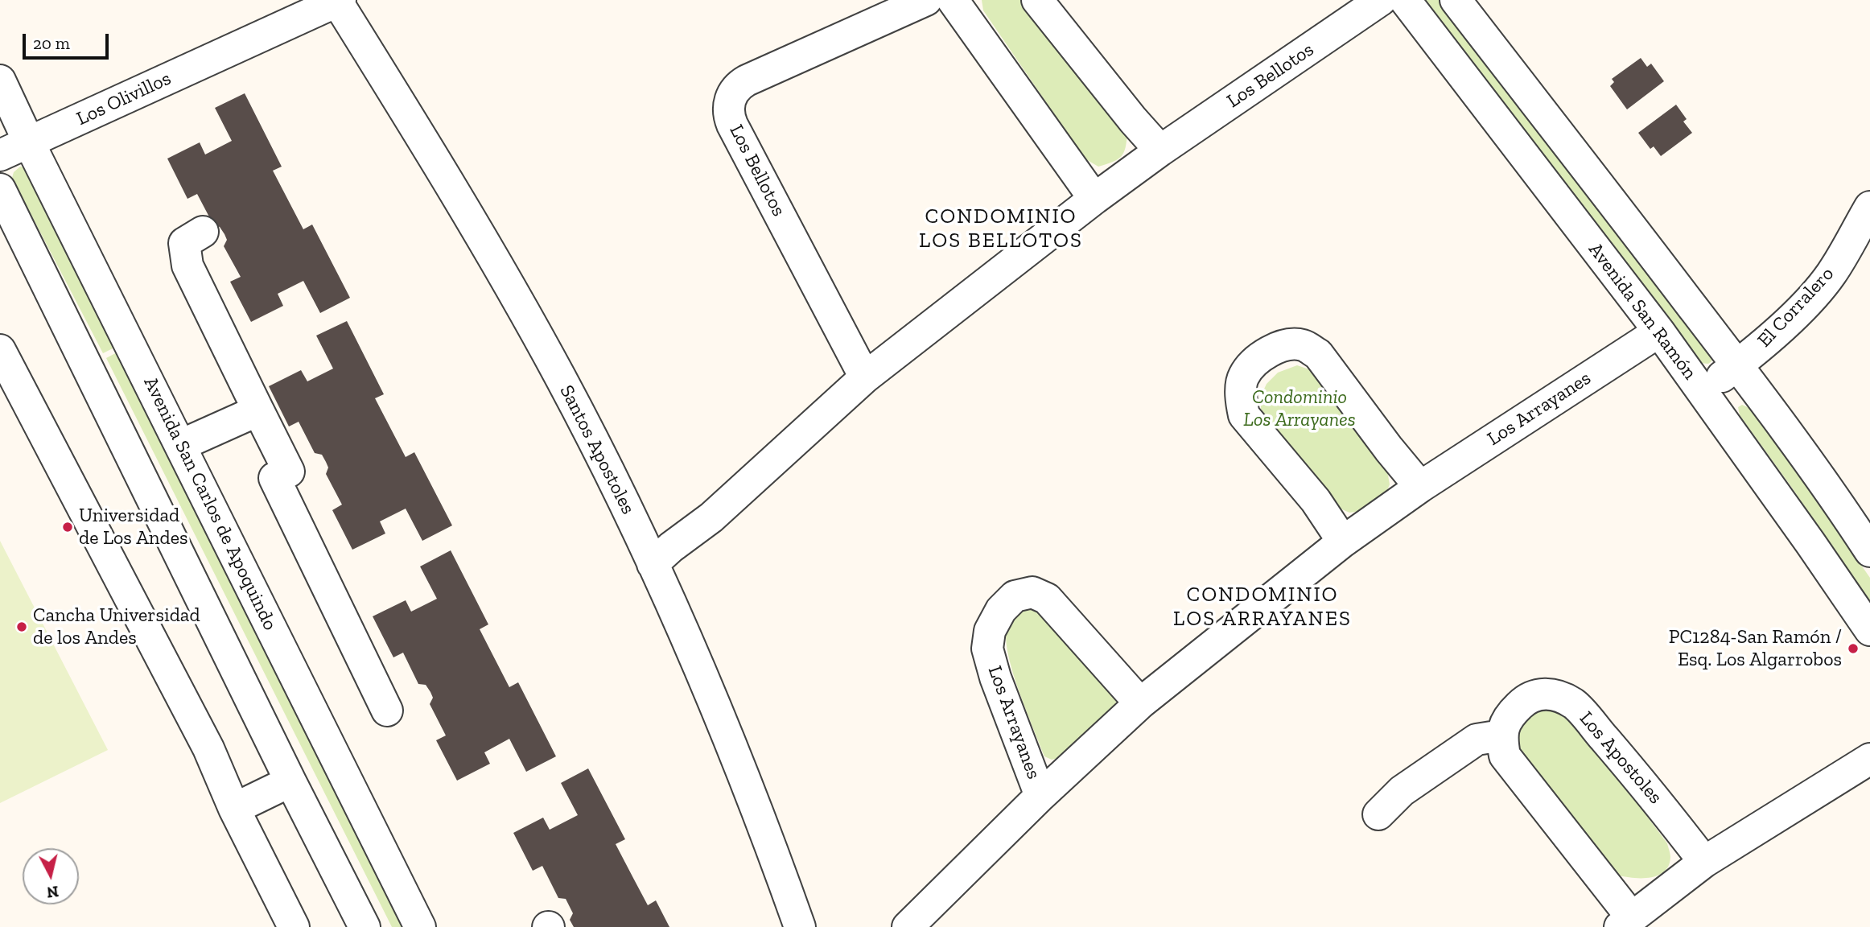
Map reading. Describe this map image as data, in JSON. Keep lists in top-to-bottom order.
{
  "streets": {
    "street": [
      "Los Bellotos",
      "Los Olivillos",
      "El Corralero",
      "Avenida San Ramón",
      "Los Arrayanes",
      "Santos Apostoles",
      "Avenida San Carlos de Apoquindo",
      "Los Apostoles"
    ]
  },
  "crossings": [
    ["Los Bellotos", "Santos Apostoles"],
    ["Los Olivillos", "Santos Apostoles"],
    ["Los Olivillos", "Avenida San Carlos de Apoquindo"],
    ["El Corralero", "Avenida San Ramón"],
    ["Avenida San Ramón", "Los Arrayanes"]
  ],
  "districts": ["CONDOMINIO LOS BELLOTOS", "CONDOMINIO LOS ARRAYANES"],
  "parks": ["Condominio Los Arrayanes"],
  "places": ["Universidad de Los Andes", "Cancha Universidad de los Andes", "PC1284-San Ramón / Esq. Los Algarrobos"],
  "scale_bar": "20 m",
  "north": "bottom"
}
